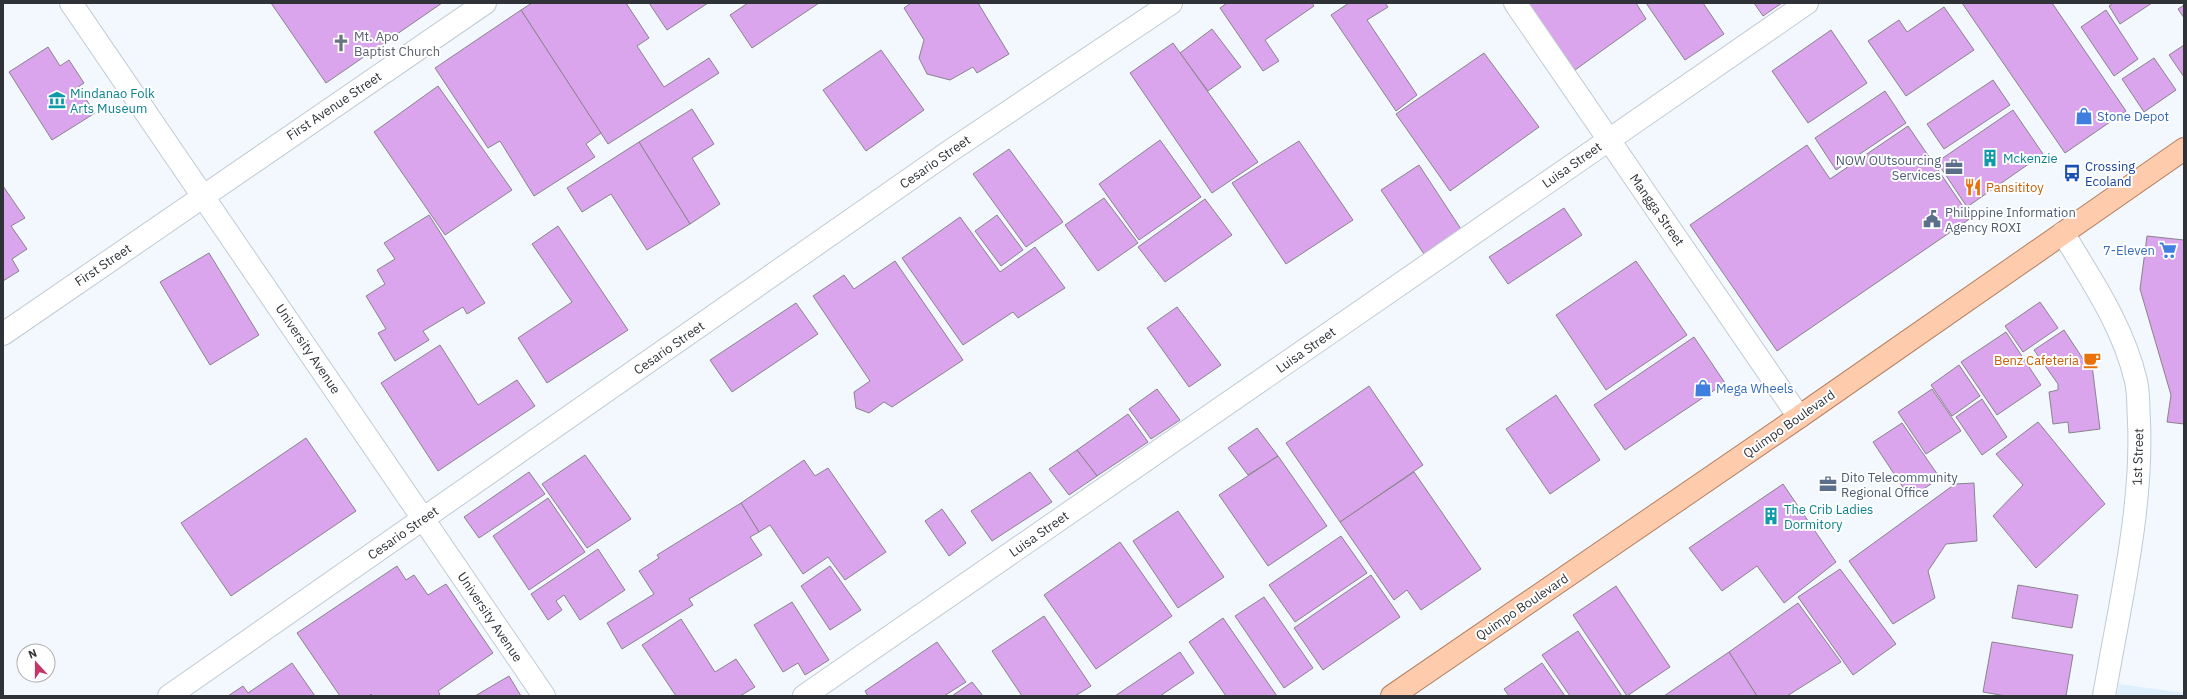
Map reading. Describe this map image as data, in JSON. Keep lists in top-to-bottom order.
{
  "streets": {
    "main road": ["Quimpo Boulevard"],
    "street": [
      "First Avenue Street",
      "Cesario Street",
      "Luisa Street",
      "Mangga Street",
      "First Street",
      "University Avenue",
      "1st Street"
    ]
  },
  "crossings": [
    ["First Avenue Street", "First Street"],
    ["First Avenue Street", "University Avenue"],
    ["Cesario Street", "University Avenue"],
    ["Luisa Street", "Mangga Street"],
    ["Mangga Street", "Quimpo Boulevard"],
    ["First Street", "University Avenue"],
    ["Quimpo Boulevard", "1st Street"]
  ],
  "places": {
    "church": ["Mt. Apo Baptist Church"],
    "museum": ["Mindanao Folk Arts Museum"],
    "shop": ["Stone Depot", "Mega Wheels"],
    "building": ["Mckenzie", "The Crib Ladies Dormitory"],
    "office": ["NOW OUtsourcing Services", "Dito Telecommunity Regional Office"],
    "bus stop": ["Crossing Ecoland"],
    "restaurant": ["Pansititoy"],
    "public building": ["Philippine Information Agency ROXI"],
    "supermarket": ["7-Eleven"],
    "cafe": ["Benz Cafeteria"]
  },
  "north": "top"
}
